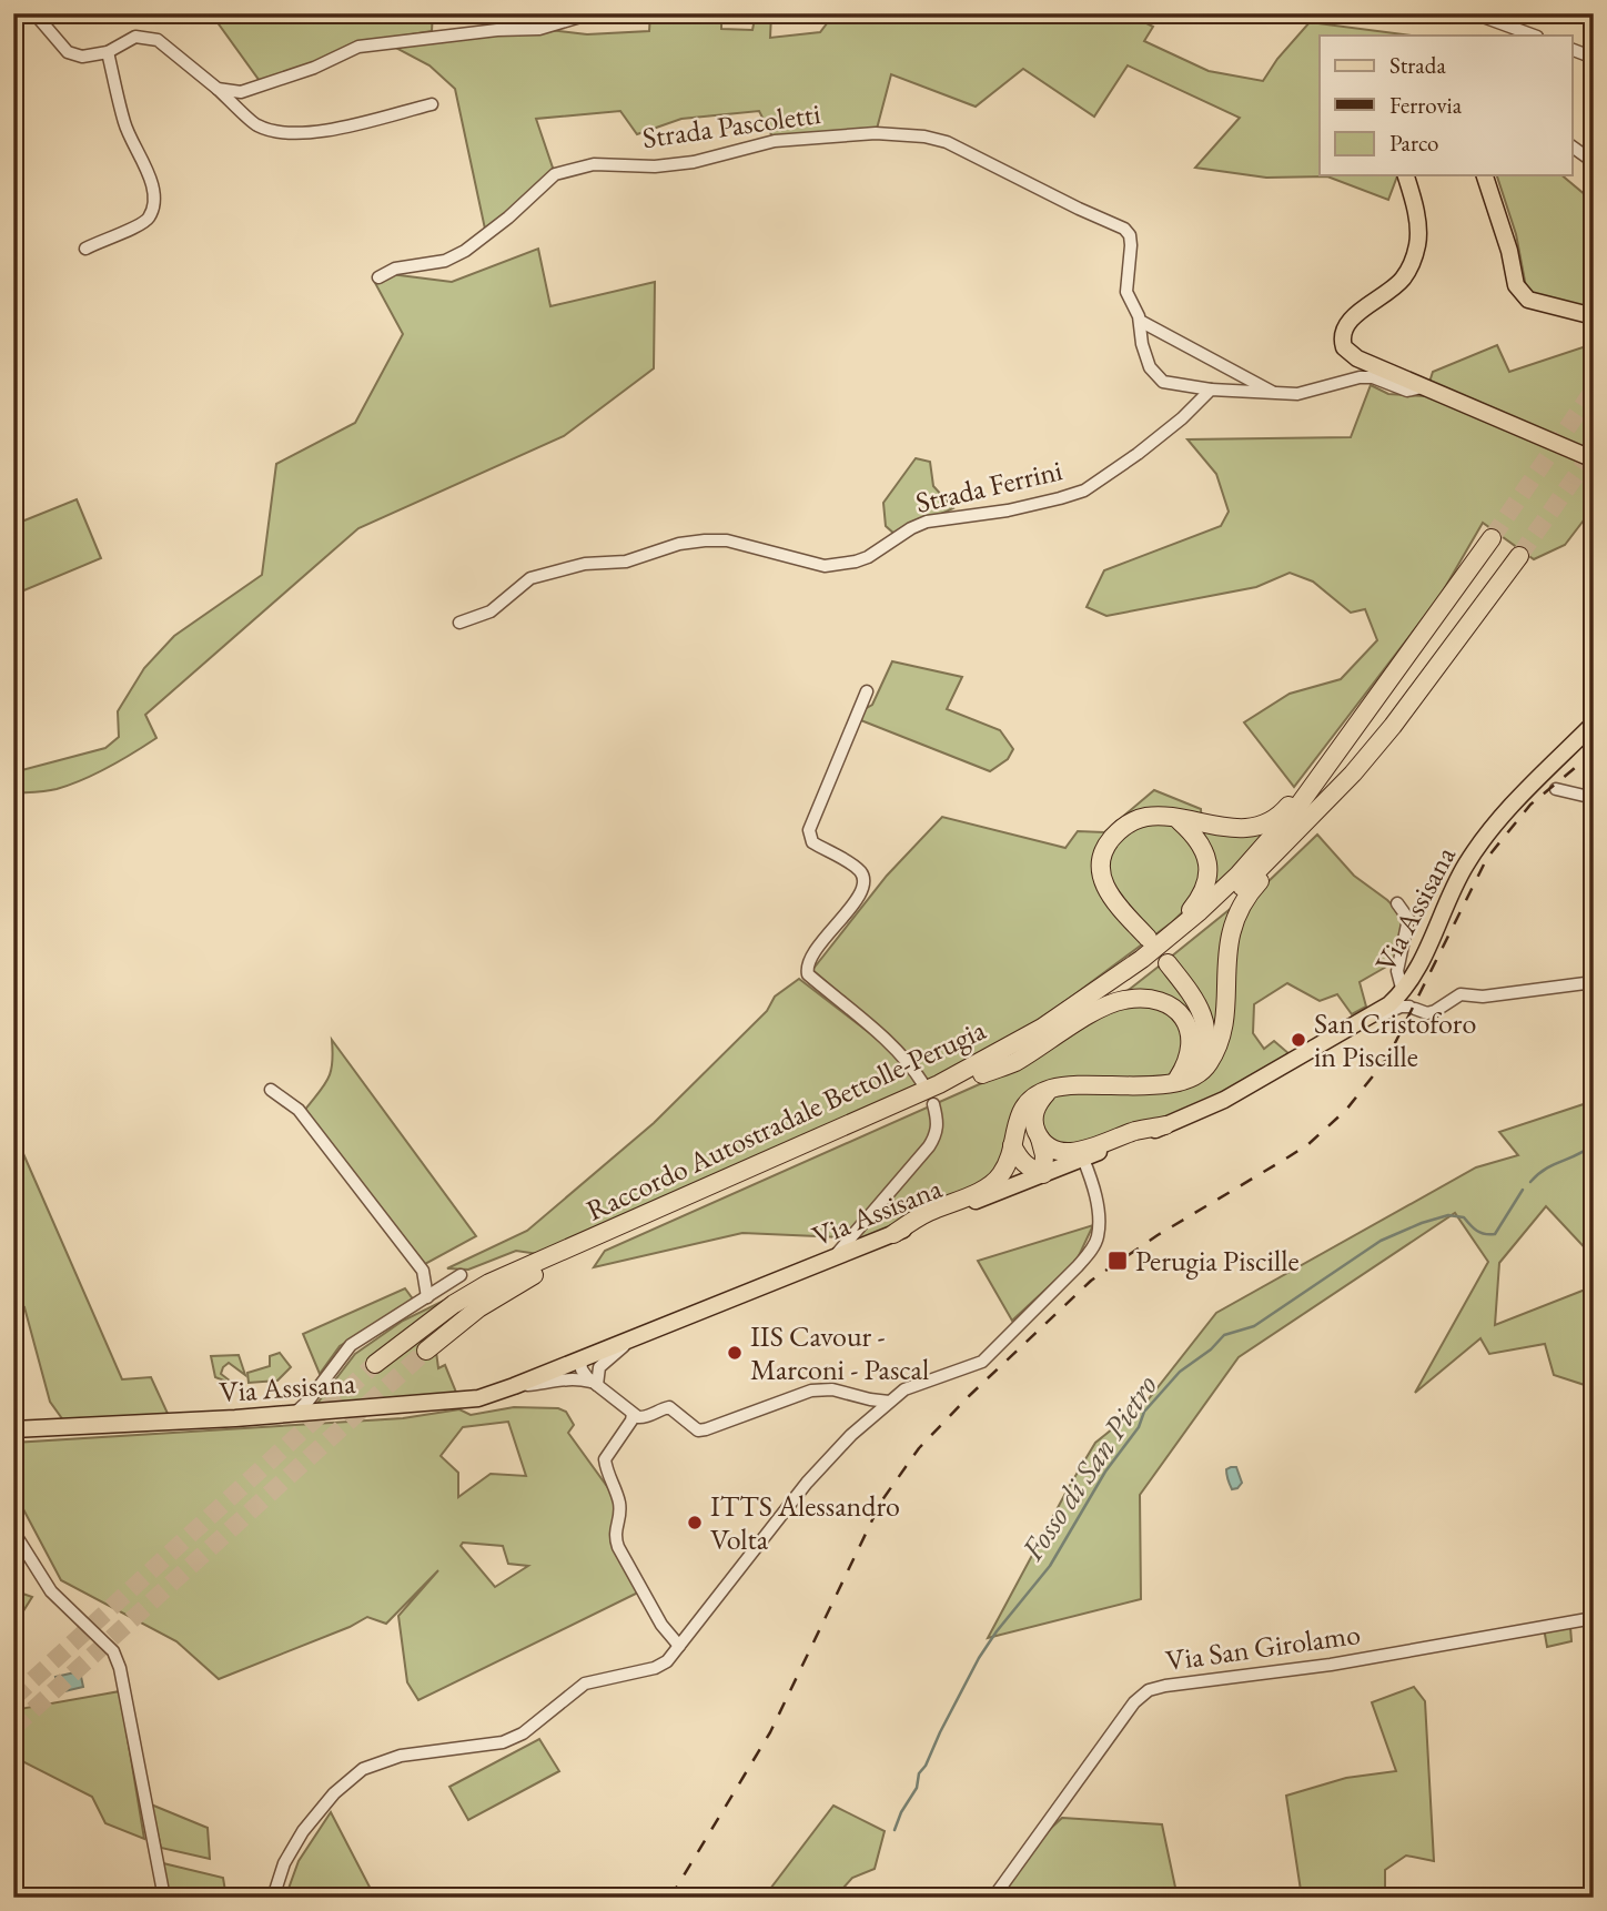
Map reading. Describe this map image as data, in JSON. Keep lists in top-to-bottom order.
{
  "streets": {
    "highway": ["Raccordo Autostradale Bettolle-Perugia"],
    "main road": ["Via Assisana"],
    "street": ["Strada Pascoletti", "Strada Ferrini", "Via San Girolamo"]
  },
  "crossings": [
    ["Strada Pascoletti", "Strada Ferrini"]
  ],
  "water": ["Fosso di San Pietro"],
  "places": {
    "other": ["San Cristoforo in Piscille", "IIS Cavour - Marconi - Pascal", "ITTS Alessandro Volta"],
    "transit": ["Perugia Piscille"]
  },
  "legend": ["Strada", "Ferrovia", "Parco"]
}
